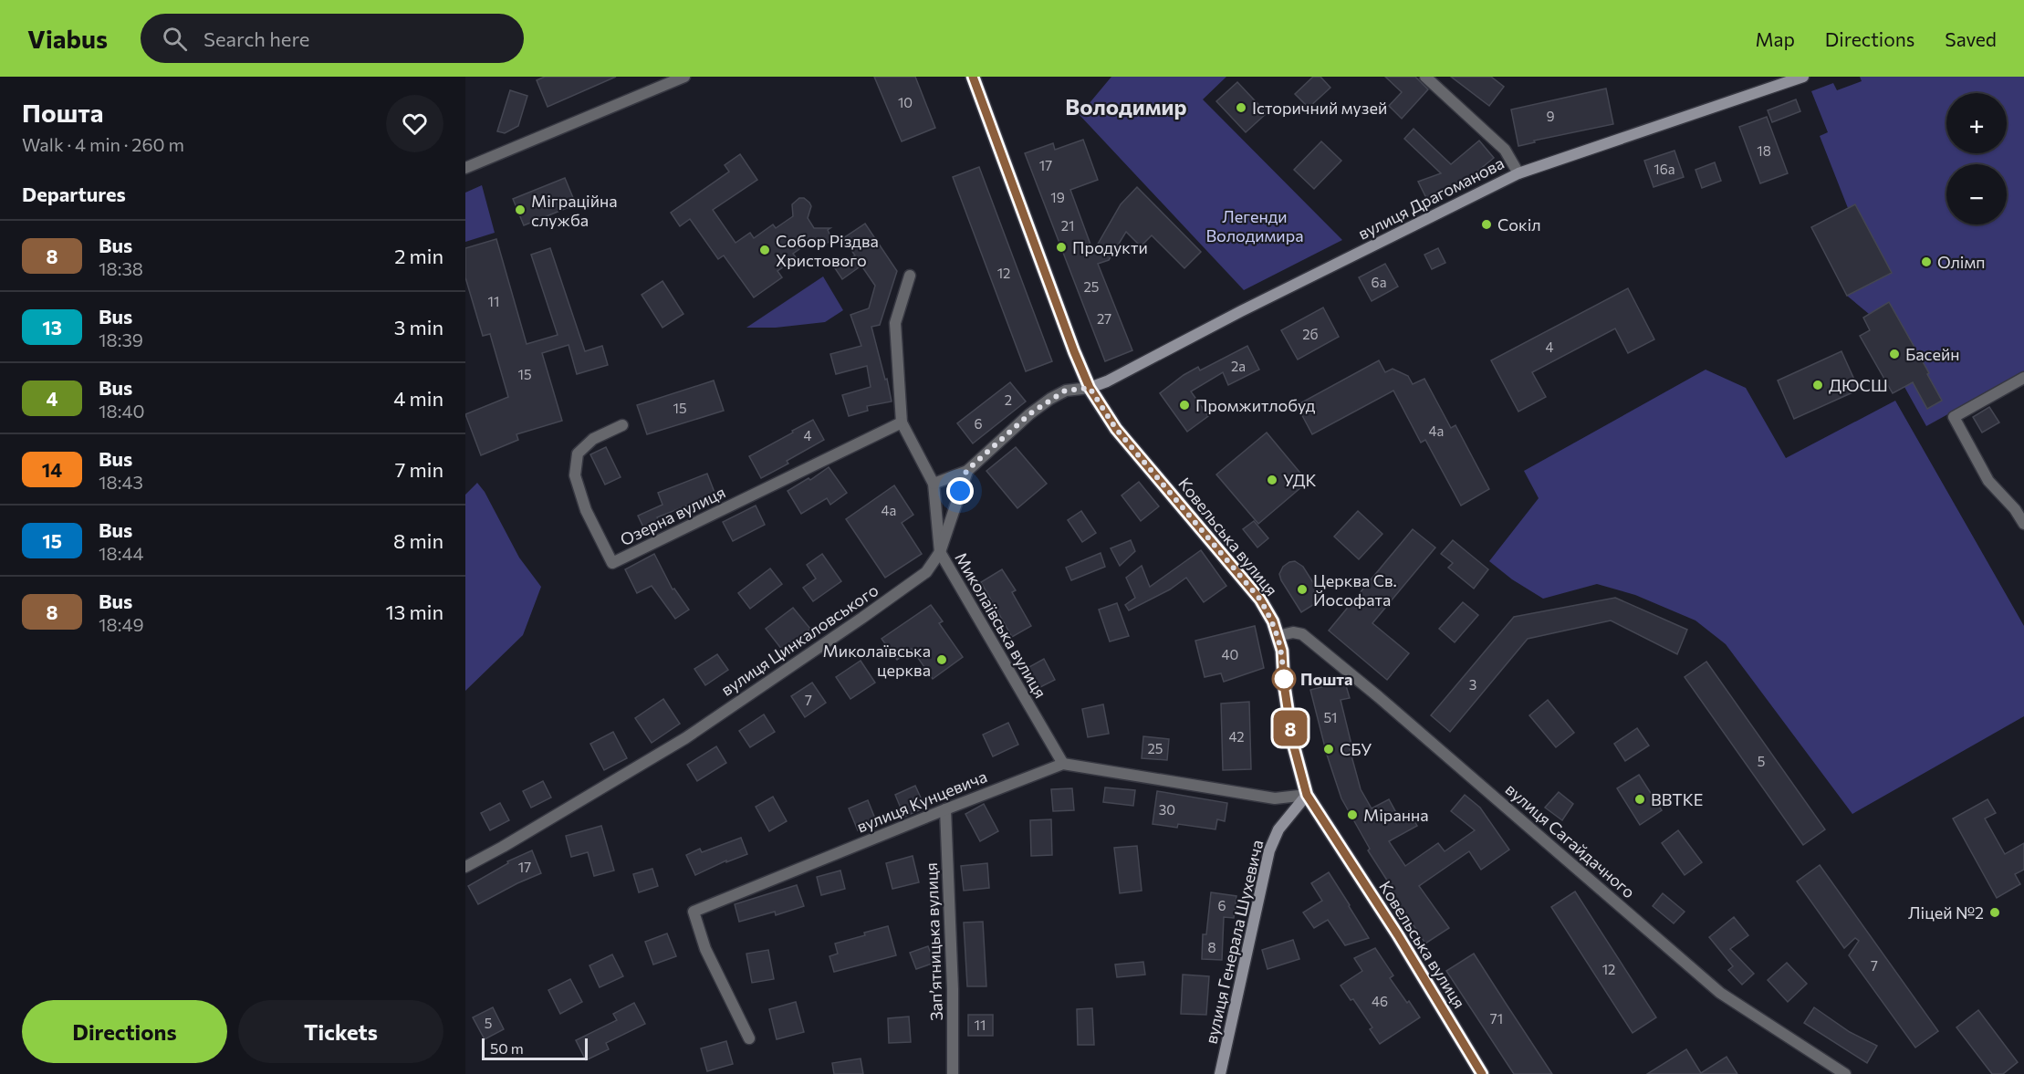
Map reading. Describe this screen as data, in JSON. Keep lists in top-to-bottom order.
{
  "streets": {
    "main road": ["Ковельська вулиця"],
    "street": [
      "вулиця Драгоманова",
      "Озерна вулиця",
      "Миколаївська вулиця",
      "вулиця Цинкаловського",
      "вулиця Кунцевича",
      "вулиця Сагайдачного",
      "Запʼятницька вулиця",
      "вулиця Генерала Шухевича"
    ]
  },
  "crossings": [
    ["вулиця Драгоманова", "Ковельська вулиця"],
    ["вулиця Драгоманова", "вулиця Цинкаловського"],
    ["Озерна вулиця", "Миколаївська вулиця"],
    ["Ковельська вулиця", "вулиця Цинкаловського"],
    ["Ковельська вулиця", "вулиця Сагайдачного"],
    ["Ковельська вулиця", "вулиця Генерала Шухевича"],
    ["Миколаївська вулиця", "вулиця Цинкаловського"],
    ["Миколаївська вулиця", "вулиця Кунцевича"],
    ["вулиця Кунцевича", "Запʼятницька вулиця"]
  ],
  "districts": ["Володимир"],
  "parks": ["Легенди Володимира"],
  "places": [
    "Історичний музей",
    "Міграційна служба",
    "Сокіл",
    "Продукти",
    "Собор Різдва Христового",
    "Олімп",
    "Басейн",
    "ДЮСШ",
    "Промжитлобуд",
    "УДК",
    "Церква Св. Йософата",
    "Миколаївська церква",
    "Пошта",
    "СБУ",
    "ВВТКЕ",
    "Міранна",
    "Ліцей №2"
  ],
  "lines": ["bus line 8"],
  "house_numbers": [
    "10",
    "9",
    "18",
    "17",
    "16а",
    "19",
    "21",
    "12",
    "6а",
    "25",
    "11",
    "27",
    "2б",
    "4",
    "2а",
    "15",
    "2",
    "15",
    "6",
    "4а",
    "4",
    "4а",
    "40",
    "3",
    "7",
    "51",
    "42",
    "25",
    "5",
    "30",
    "17",
    "6",
    "8",
    "7",
    "12",
    "46",
    "71",
    "5",
    "11"
  ],
  "scale_bar": "50 m",
  "page": {
    "header": "Viabus",
    "search": "Search here",
    "nav": ["Map", "Directions", "Saved"],
    "heading": [
      ["Пошта", "Walk · 4 min · 260 m"],
      "Departures"
    ],
    "on_map": "8",
    "map_buttons": ["+", "−"],
    "list": [
      {
        "mark": "8",
        "name": "Bus",
        "note": "18:38",
        "value": "2 min"
      },
      {
        "mark": "13",
        "name": "Bus",
        "note": "18:39",
        "value": "3 min"
      },
      {
        "mark": "4",
        "name": "Bus",
        "note": "18:40",
        "value": "4 min"
      },
      {
        "mark": "14",
        "name": "Bus",
        "note": "18:43",
        "value": "7 min"
      },
      {
        "mark": "15",
        "name": "Bus",
        "note": "18:44",
        "value": "8 min"
      },
      {
        "mark": "8",
        "name": "Bus",
        "note": "18:49",
        "value": "13 min"
      }
    ],
    "buttons": ["Directions", "Tickets"],
    "scale": "50 m"
  }
}
